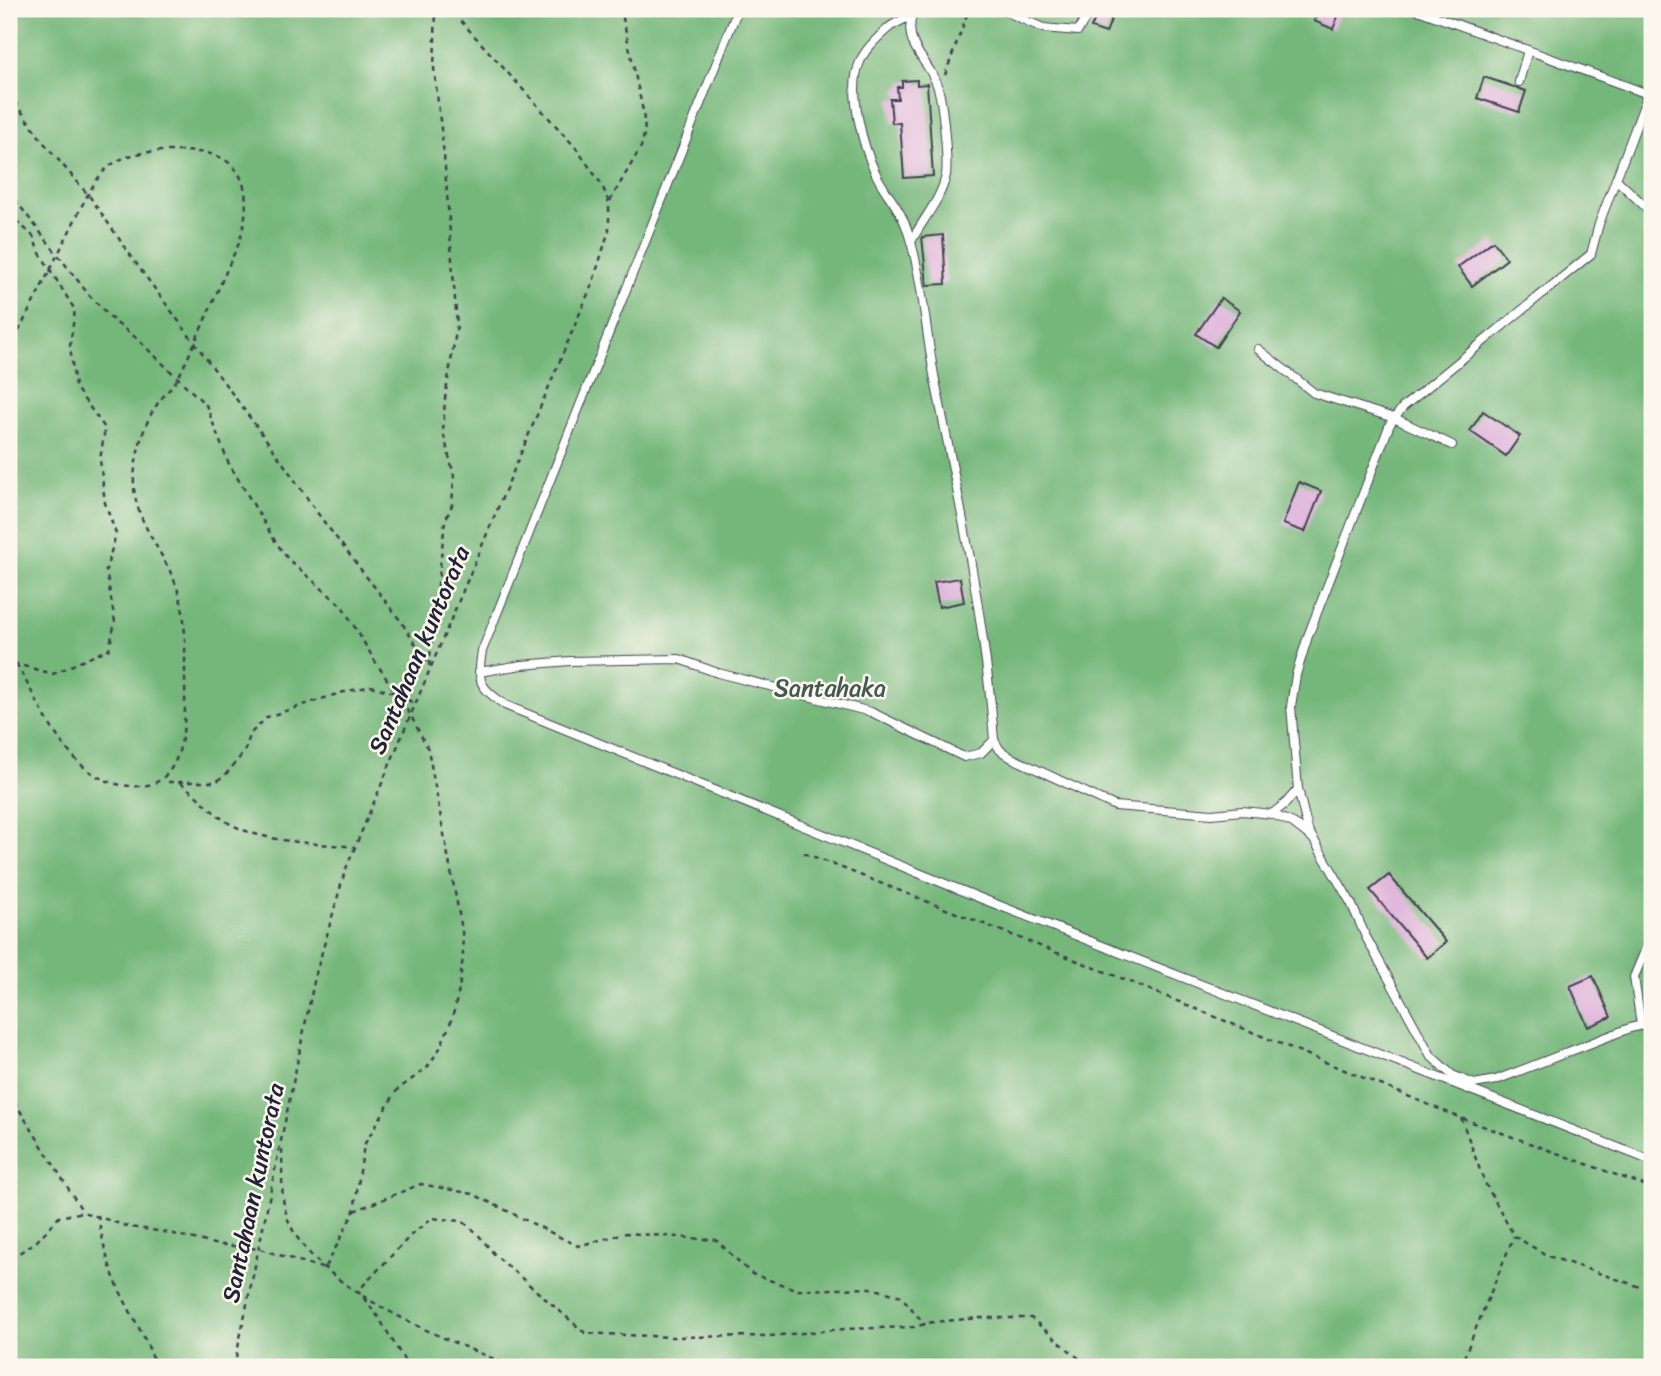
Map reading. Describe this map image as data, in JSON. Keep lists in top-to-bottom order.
{
  "streets": {
    "path": ["Santahaan kuntorata"]
  },
  "parks": ["Santahaka"]
}
